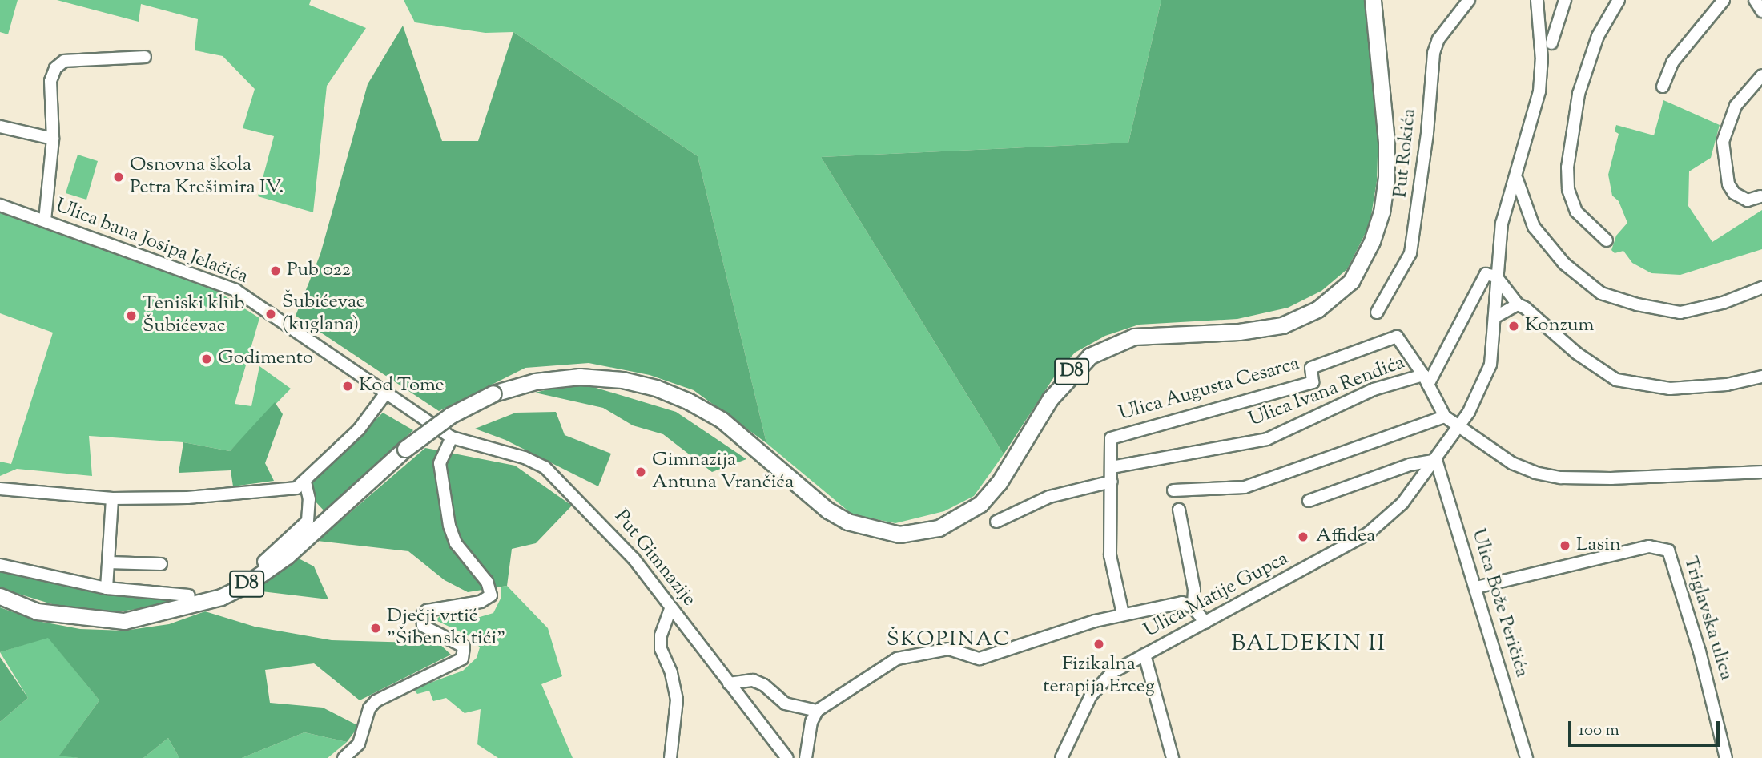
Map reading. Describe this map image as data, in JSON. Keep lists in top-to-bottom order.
{
  "streets": {
    "main road": ["D8"],
    "street": [
      "Put Rokića",
      "Ulica bana Josipa Jelačića",
      "Ulica Augusta Cesarca",
      "Ulica Ivana Rendića",
      "Put Gimnazije",
      "Ulica Matije Gupca",
      "Ulica Bože Peričića",
      "Triglavska ulica"
    ]
  },
  "crossings": [
    ["Ulica bana Josipa Jelačića", "Put Gimnazije"],
    ["Ulica Augusta Cesarca", "Ulica Ivana Rendića"],
    ["Ulica Ivana Rendića", "Ulica Matije Gupca"],
    ["Ulica Matije Gupca", "Ulica Bože Peričića"],
    ["Ulica Bože Peričića", "Triglavska ulica"]
  ],
  "districts": ["ŠKOPINAC", "BALDEKIN II"],
  "places": [
    "Osnovna škola Petra Krešimira IV.",
    "Pub 022",
    "Šubićevac (kuglana)",
    "Teniski klub Šubićevac",
    "Konzum",
    "Godimento",
    "Kod Tome",
    "Gimnazija Antuna Vrančića",
    "Affidea",
    "Lasin",
    "Dječji vrtić \"Šibenski tići\"",
    "Fizikalna terapija Erceg"
  ],
  "scale_bar": "100 m"
}
